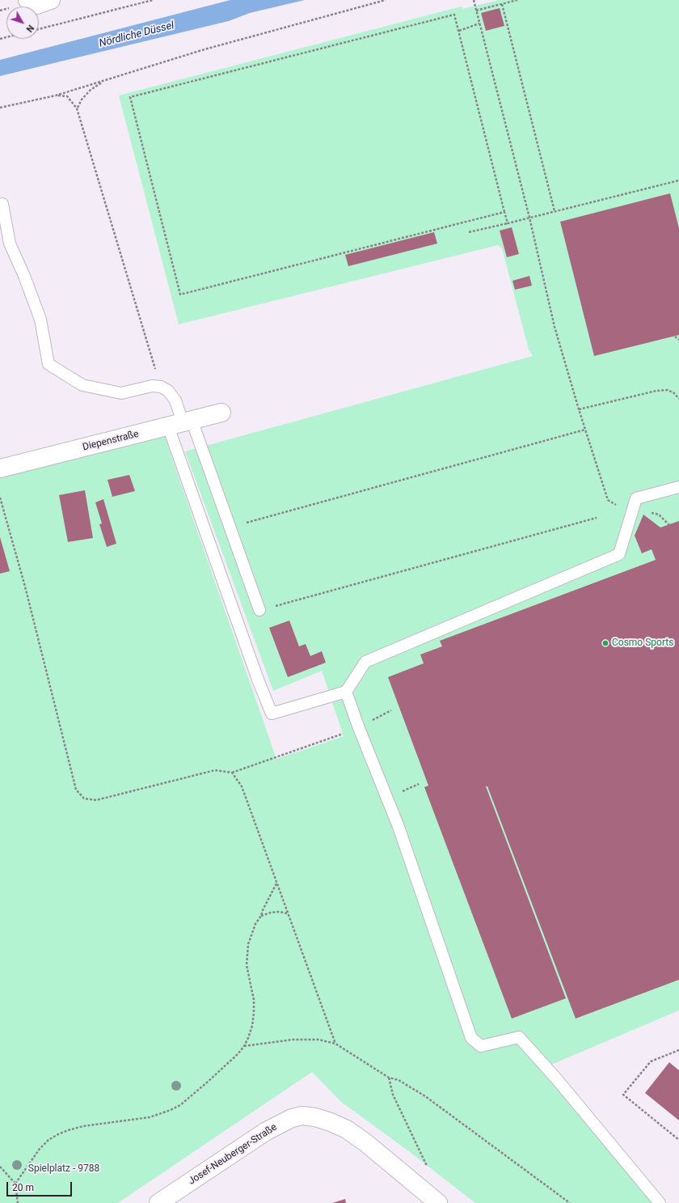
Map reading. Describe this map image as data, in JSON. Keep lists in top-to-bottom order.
{
  "streets": {
    "street": ["Diepenstraße", "Josef-Neuberger-Straße"]
  },
  "water": ["Nördliche Düssel"],
  "parks": ["Spielplatz - 9788"],
  "places": ["Cosmo Sports"],
  "scale_bar": "20 m",
  "north": "bottom right"
}
